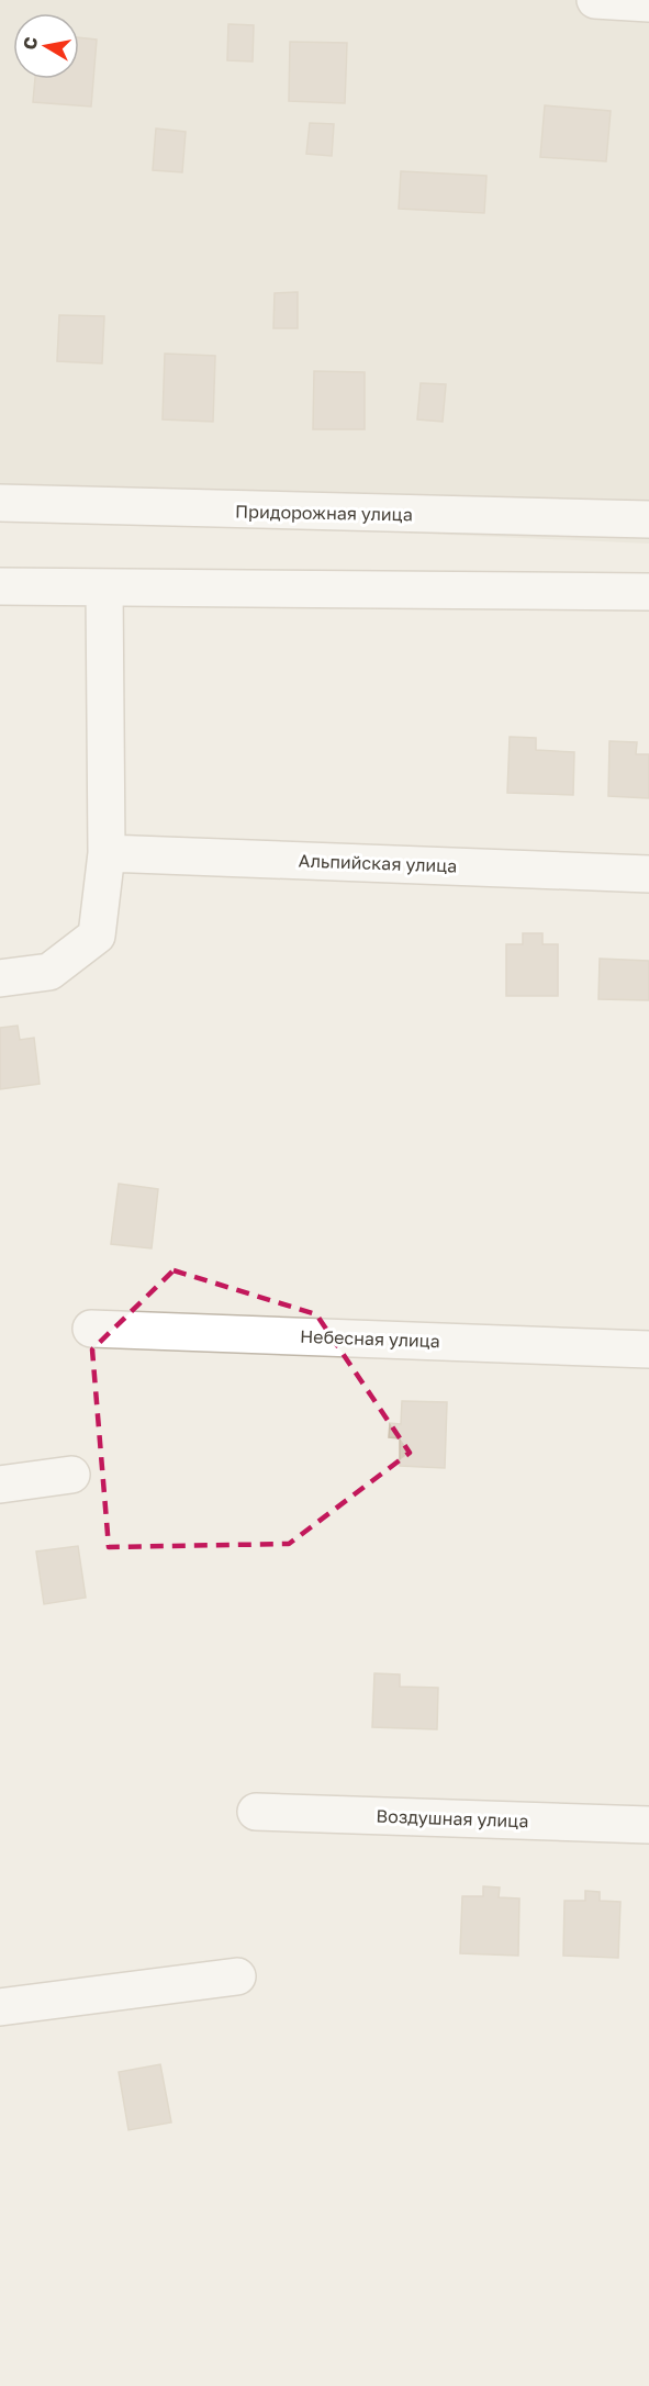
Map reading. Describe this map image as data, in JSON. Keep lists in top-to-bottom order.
{
  "streets": {
    "street": [
      "Придорожная улица",
      "Альпийская улица",
      "Небесная улица",
      "Воздушная улица"
    ]
  },
  "north": "left"
}
